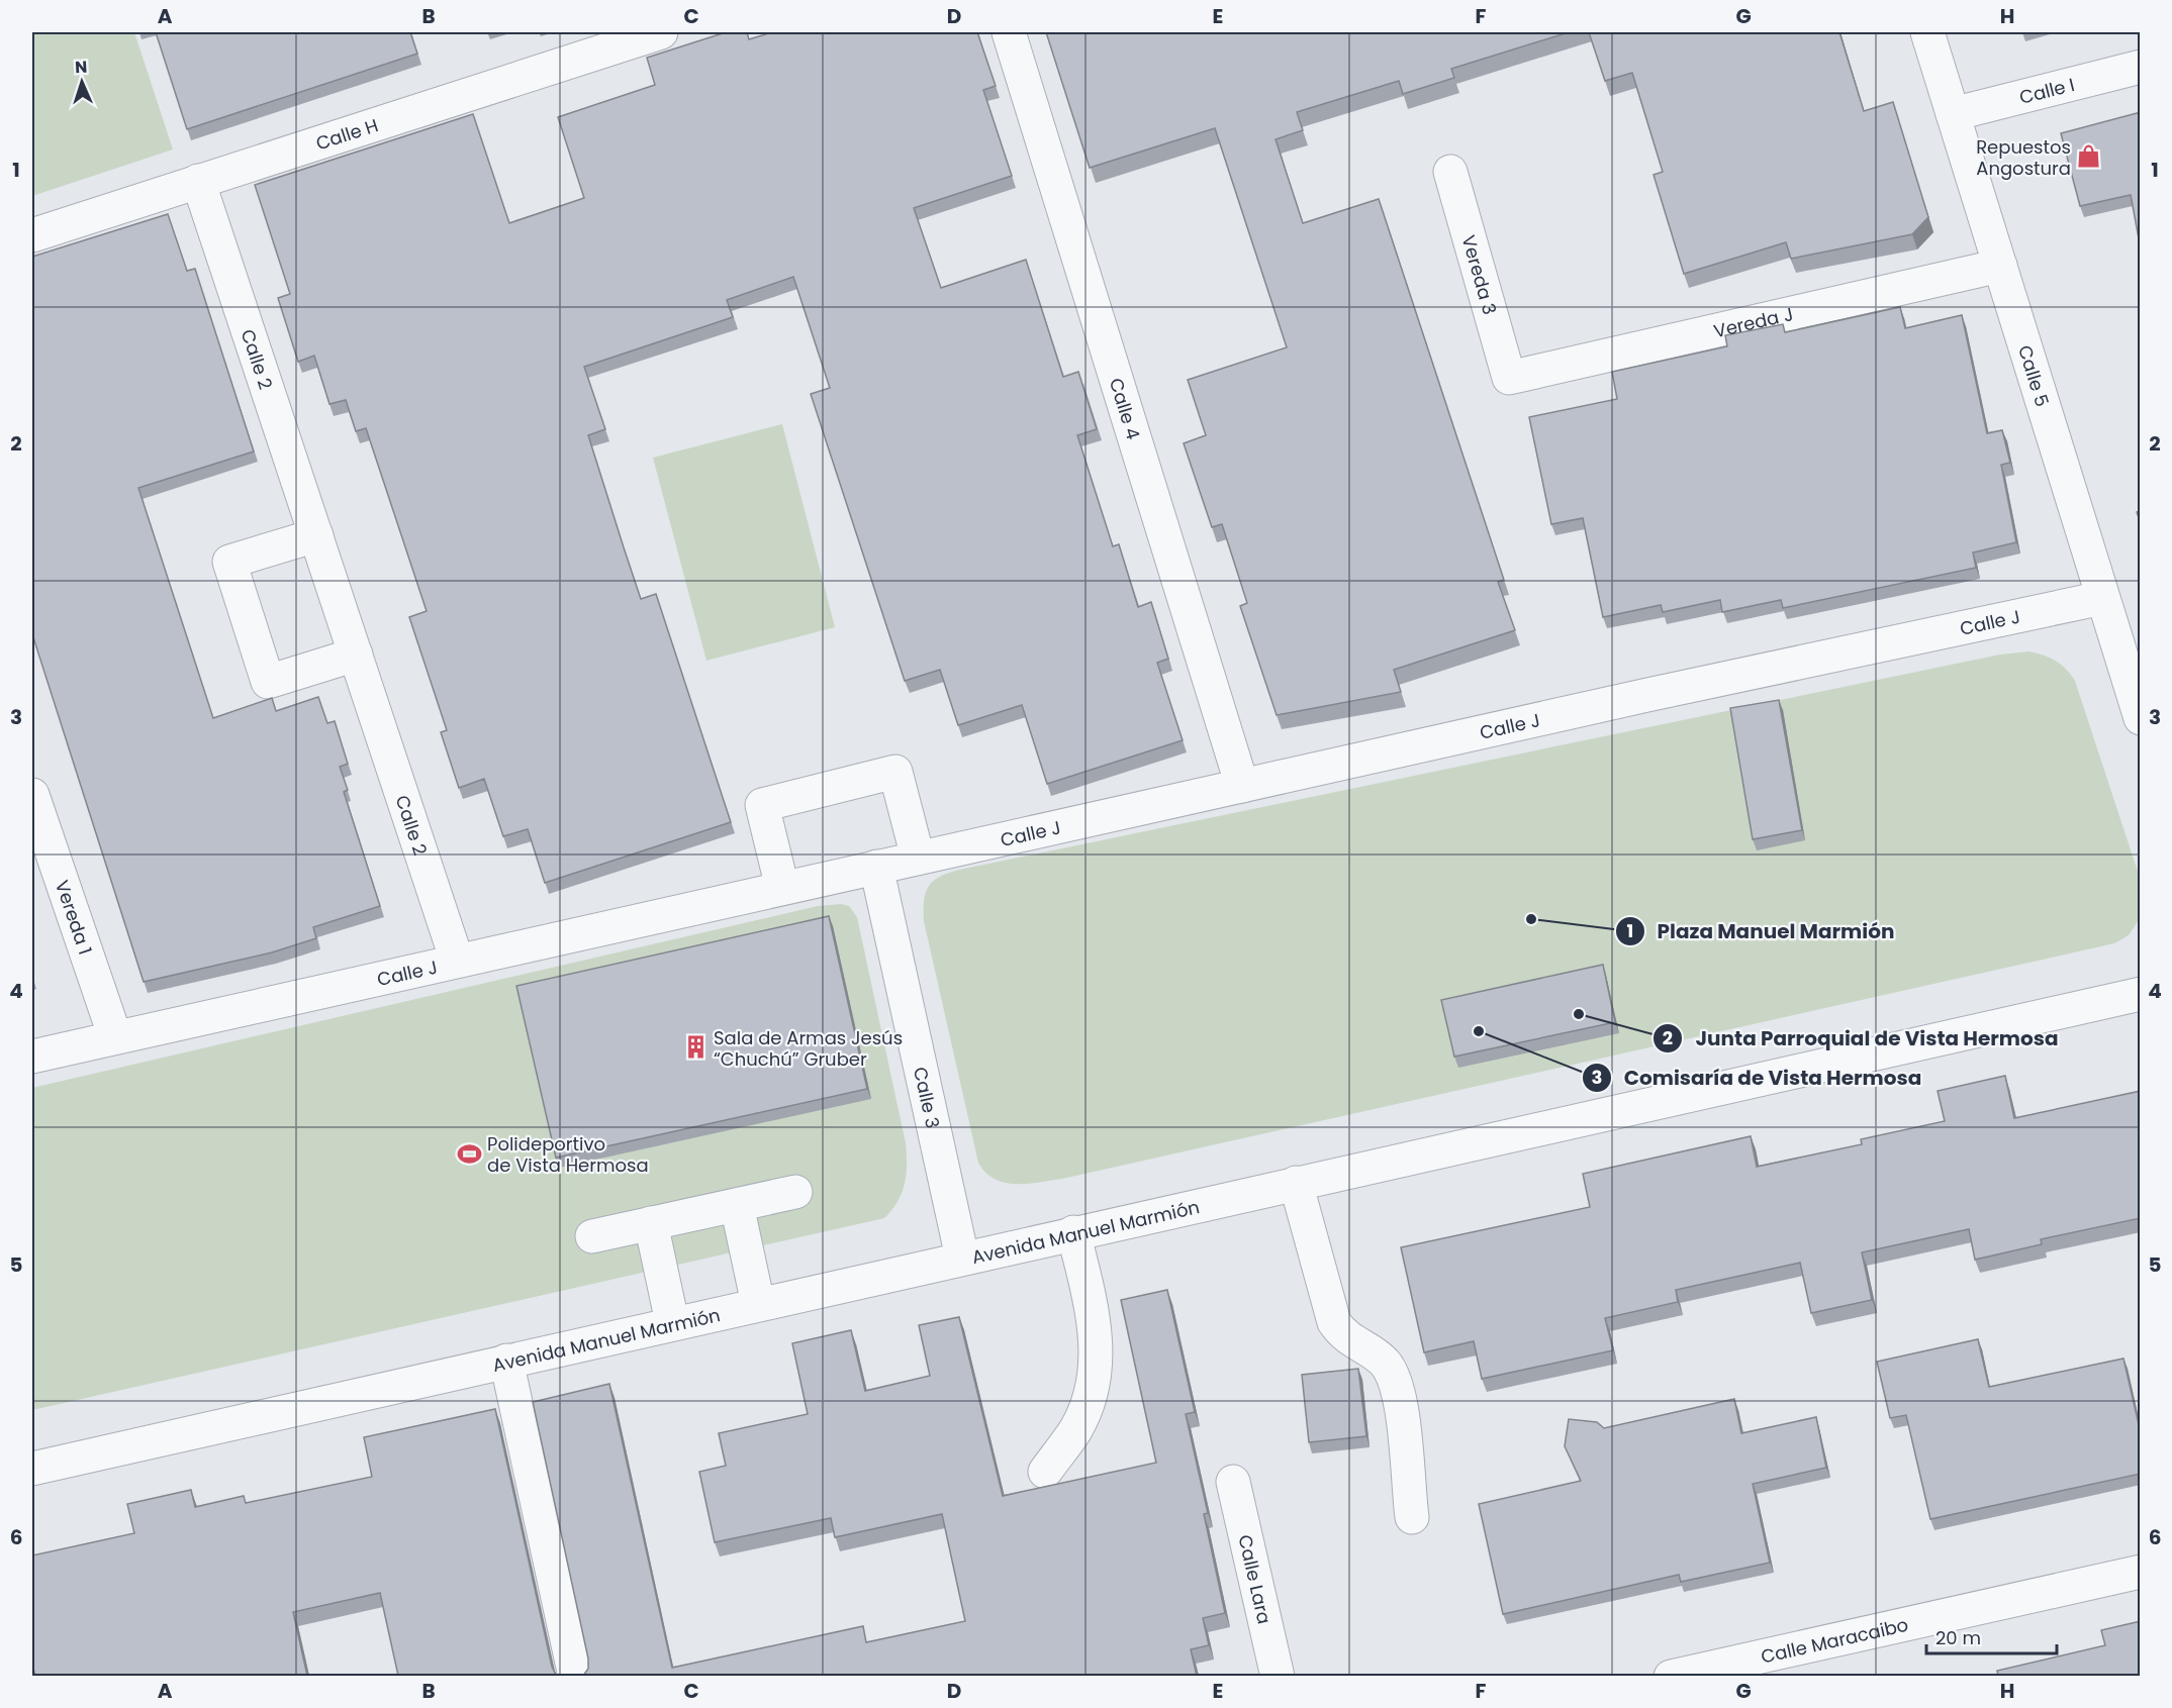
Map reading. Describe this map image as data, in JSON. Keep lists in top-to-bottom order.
{
  "streets": {
    "street": [
      "Calle I",
      "Calle H",
      "Vereda 3",
      "Vereda J",
      "Calle 2",
      "Calle 5",
      "Calle 4",
      "Calle J",
      "Vereda 1",
      "Calle 3",
      "Avenida Manuel Marmión",
      "Calle Lara",
      "Calle Maracaibo"
    ]
  },
  "crossings": [
    ["Calle I", "Calle 5"],
    ["Calle H", "Calle 2"],
    ["Vereda 3", "Vereda J"],
    ["Vereda J", "Calle 5"],
    ["Calle 2", "Calle J"],
    ["Calle 5", "Calle J"],
    ["Calle 4", "Calle J"],
    ["Calle J", "Vereda 1"],
    ["Calle J", "Calle 3"],
    ["Calle 3", "Avenida Manuel Marmión"]
  ],
  "places": {
    "shop": ["Repuestos Angostura"],
    "other": ["Plaza Manuel Marmión", "Junta Parroquial de Vista Hermosa", "Comisaría de Vista Hermosa"],
    "building": ["Sala de Armas Jesús “Chuchú” Gruber"],
    "sports": ["Polideportivo de Vista Hermosa"]
  },
  "scale_bar": "20 m",
  "north": "top",
  "grid": {
    "columns": [
      "A",
      "B",
      "C",
      "D",
      "E",
      "F",
      "G",
      "H"
    ],
    "rows": [
      "1",
      "2",
      "3",
      "4",
      "5",
      "6"
    ]
  }
}
